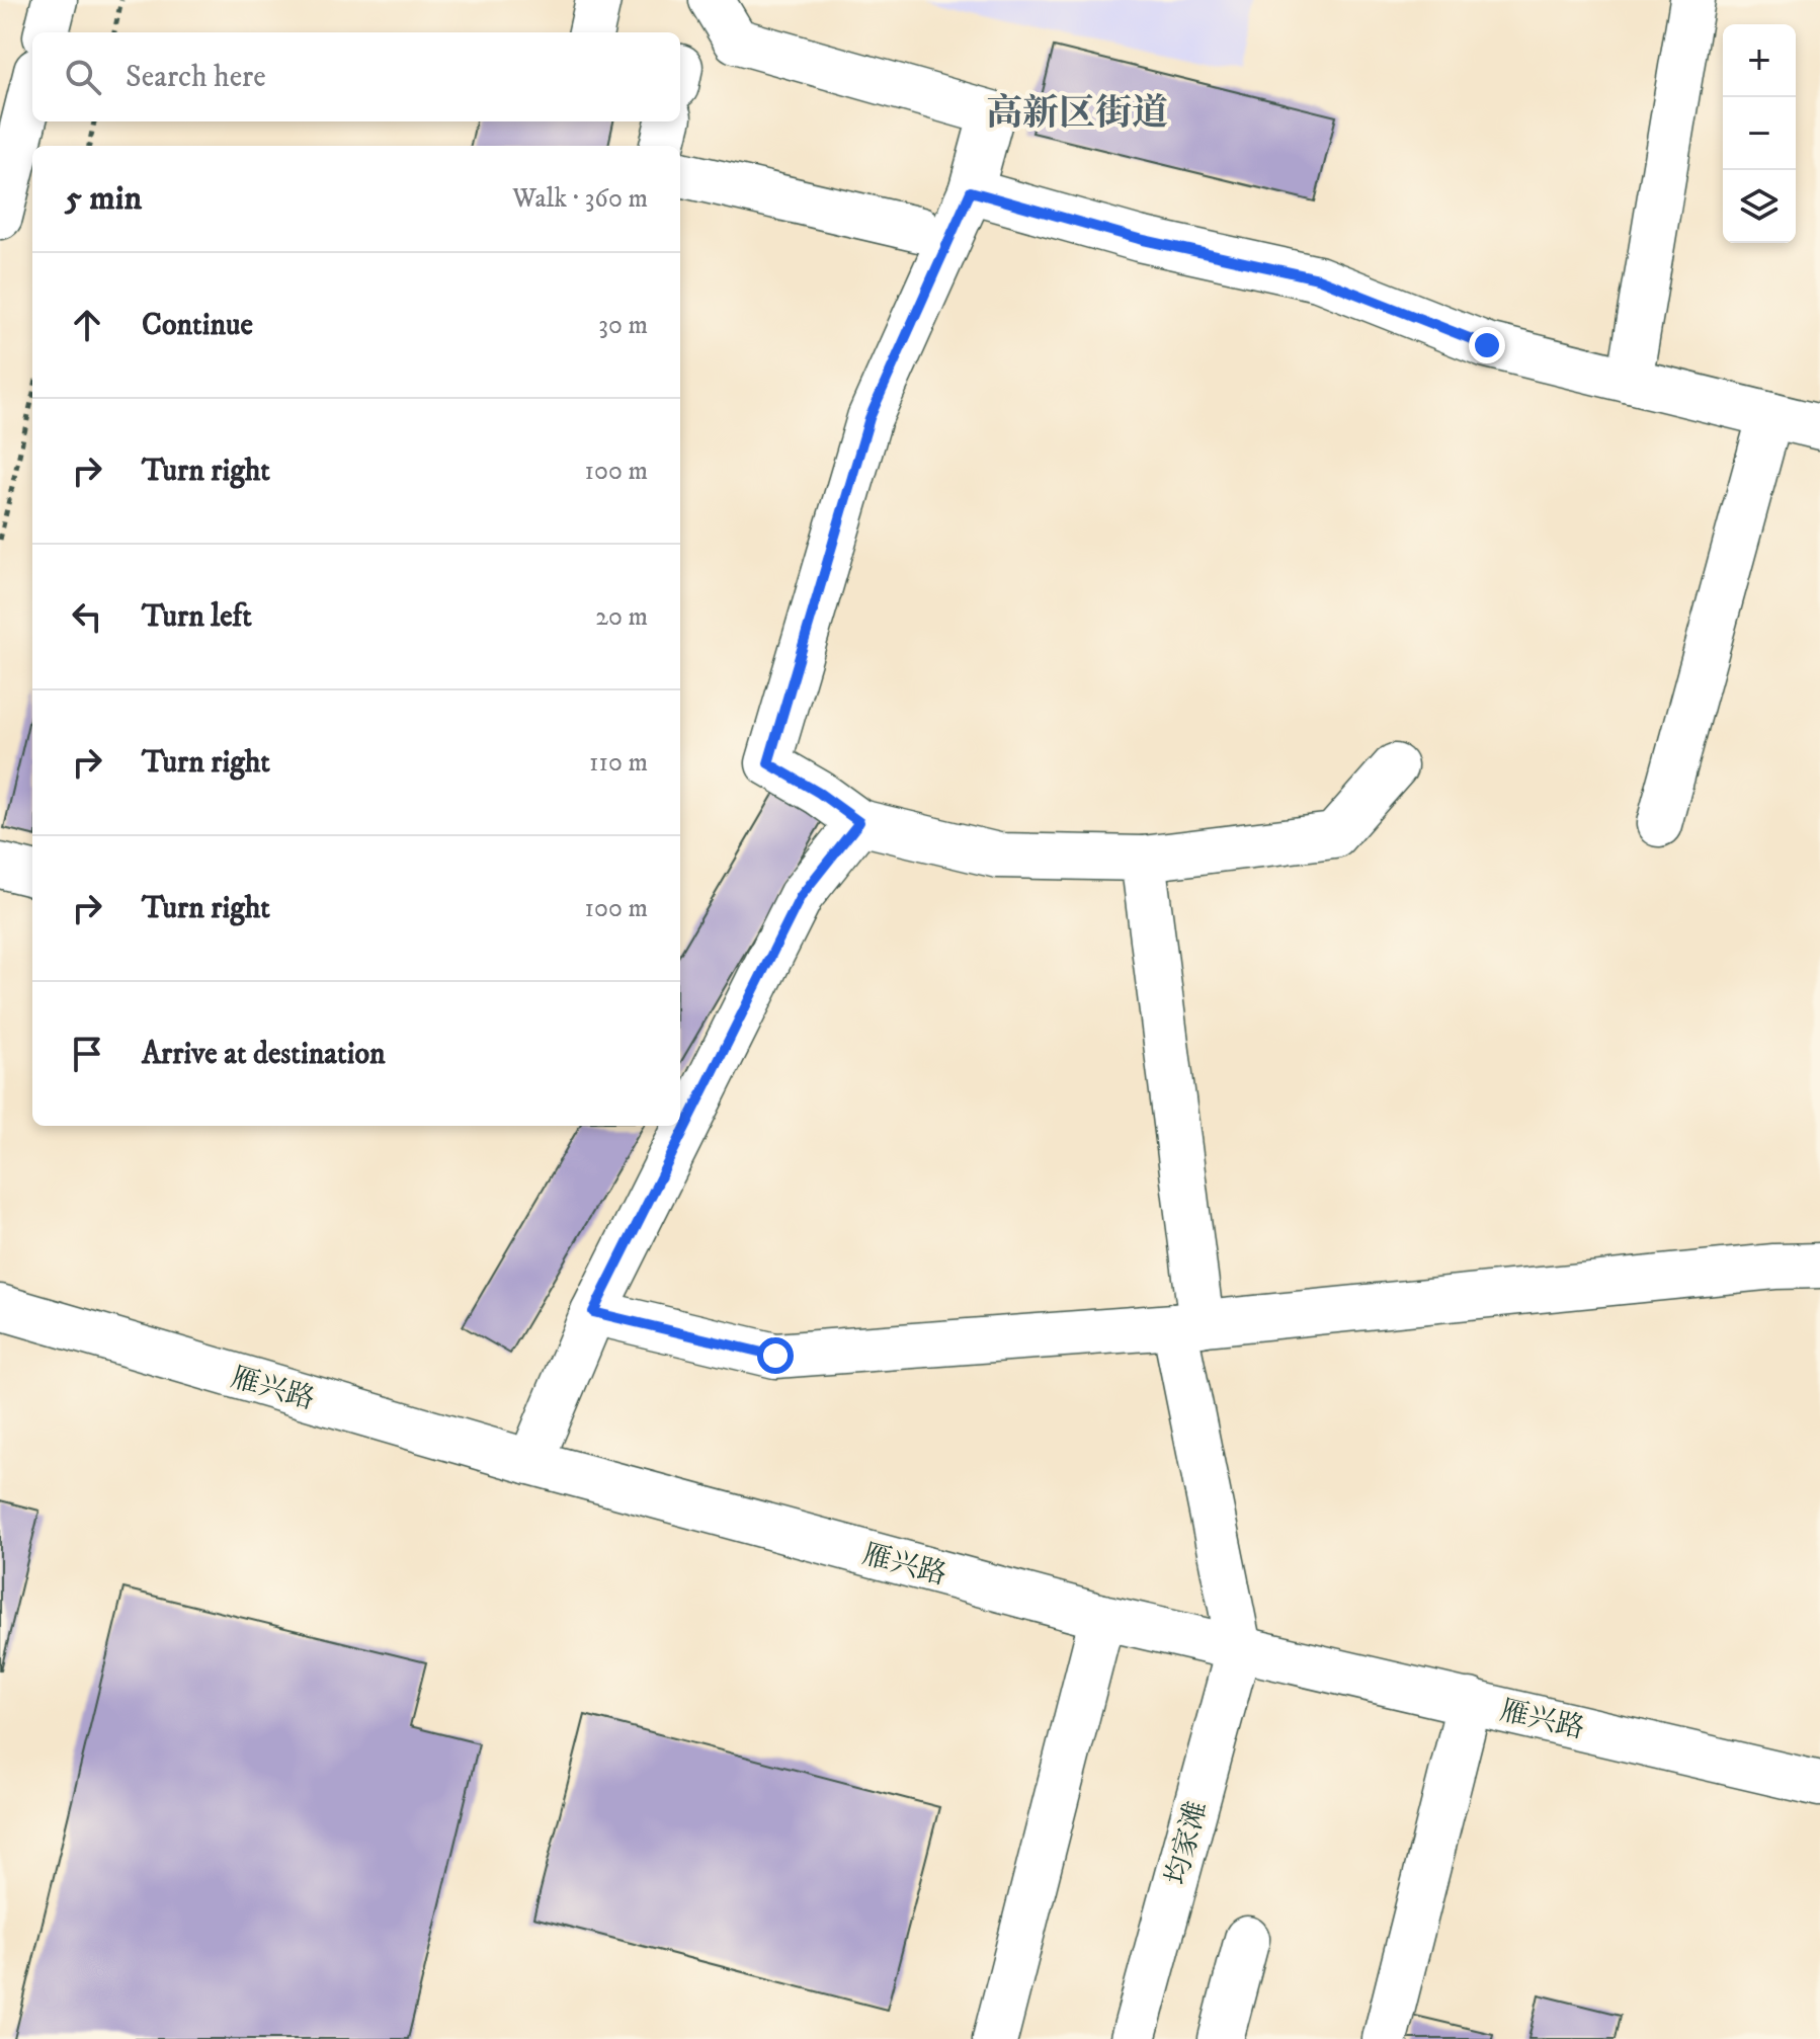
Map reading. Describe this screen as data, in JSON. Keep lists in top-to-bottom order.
{
  "streets": {
    "street": ["雁兴路", "均家滩"]
  },
  "crossings": [
    ["雁兴路", "均家滩"]
  ],
  "districts": ["高新区街道"],
  "page": {
    "map_buttons": ["+", "−"],
    "search": "Search here",
    "heading": ["5 min", "Walk · 360 m"],
    "list": [
      ["Continue", "30 m"],
      ["Turn right", "100 m"],
      ["Turn left", "20 m"],
      ["Turn right", "110 m"],
      ["Turn right", "100 m"],
      "Arrive at destination"
    ]
  }
}
